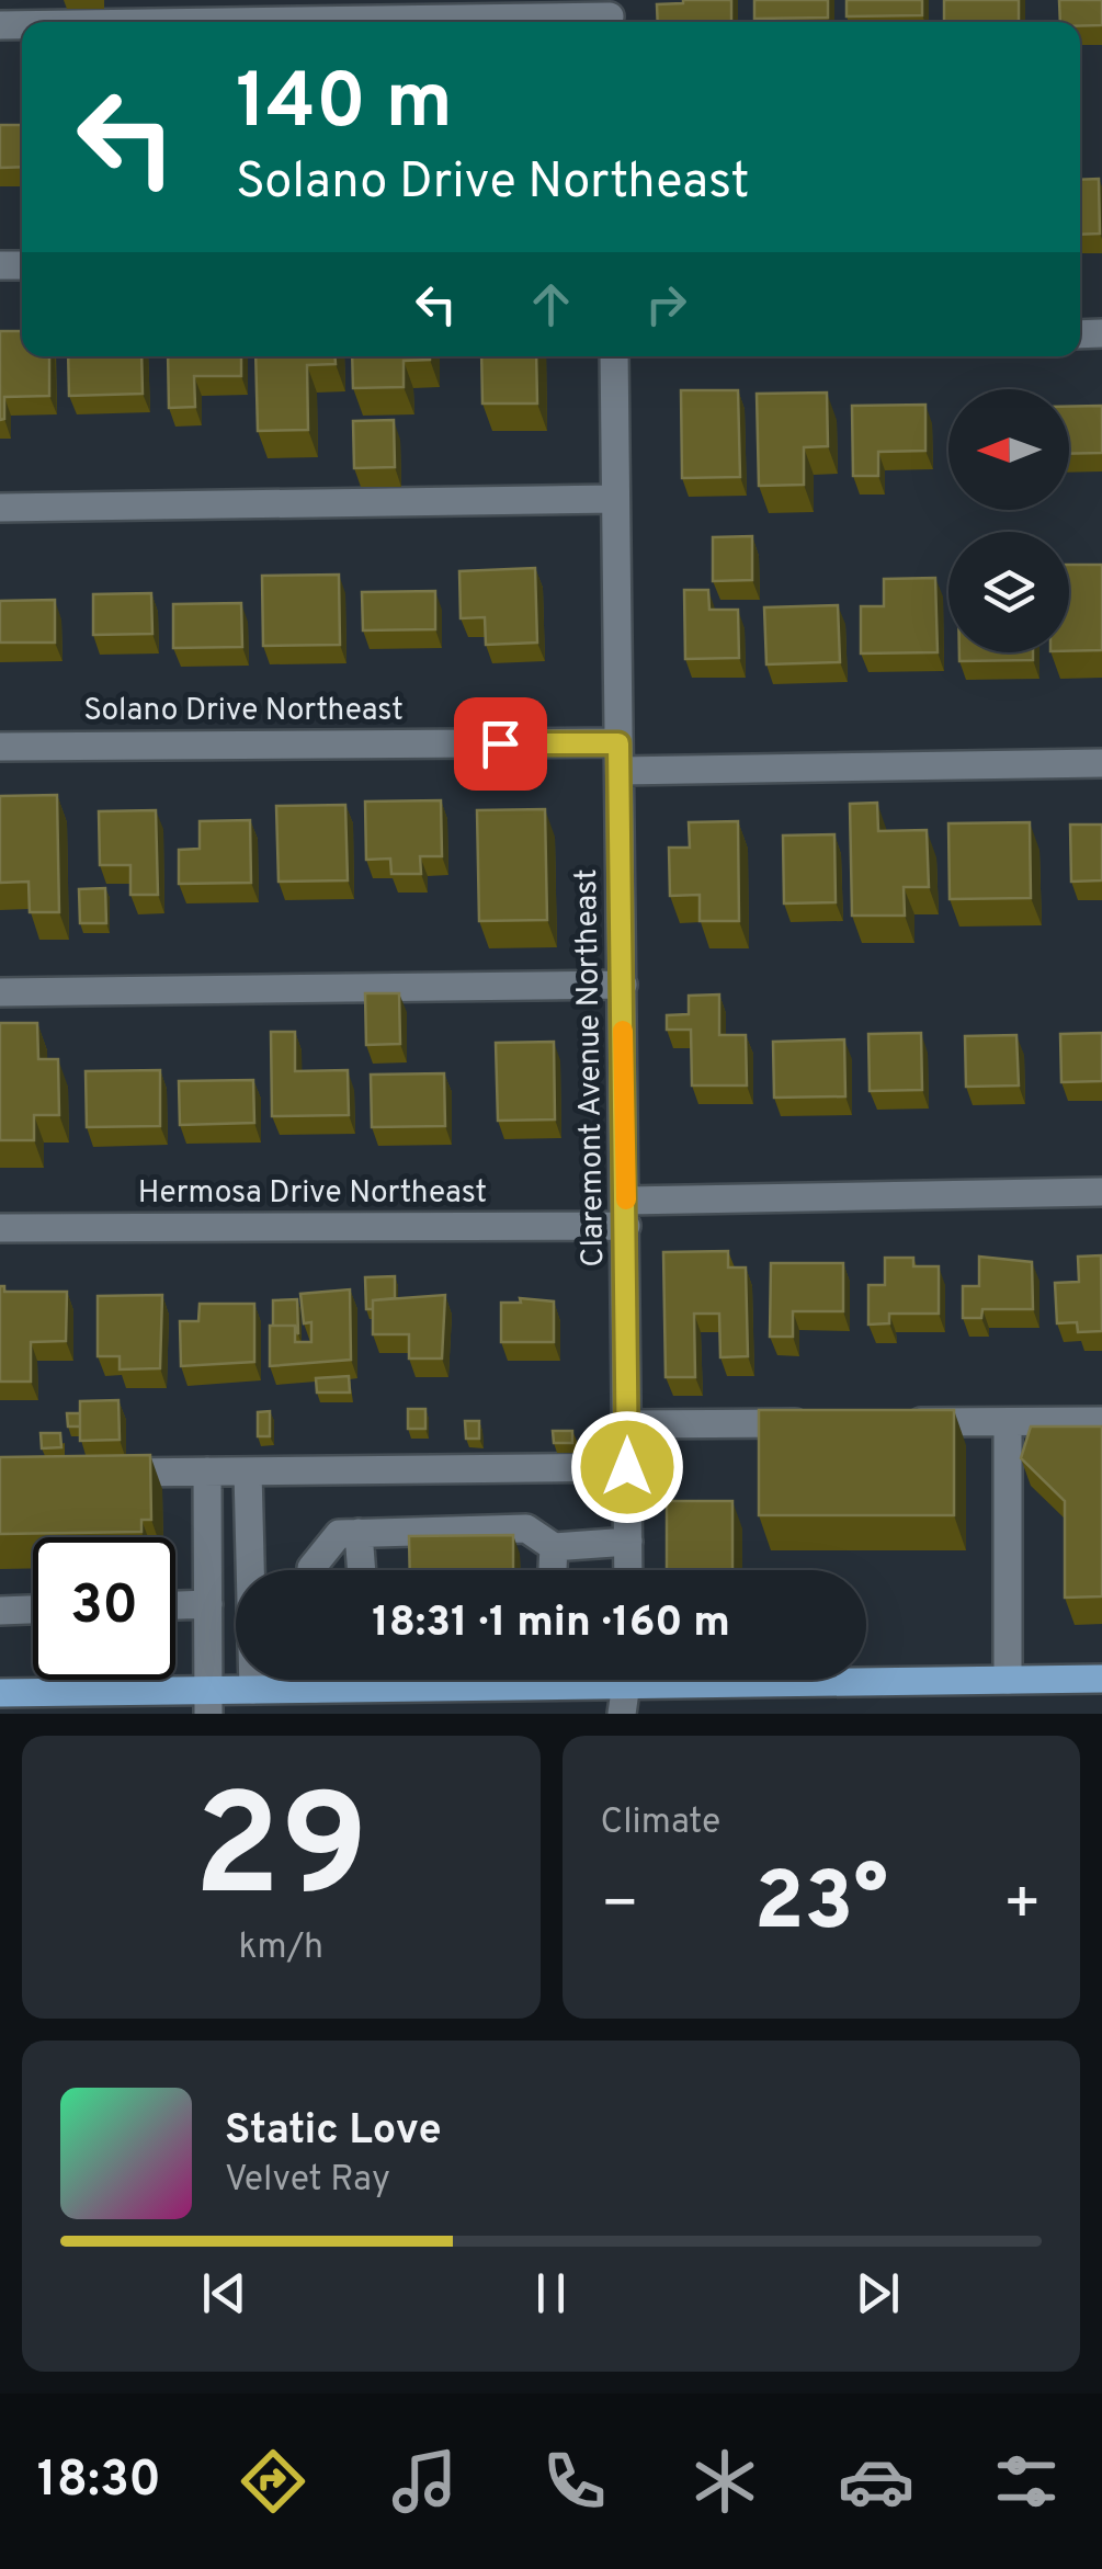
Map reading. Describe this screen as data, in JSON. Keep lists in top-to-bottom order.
{
  "streets": {
    "street": ["Solano Drive Northeast", "Claremont Avenue Northeast", "Hermosa Drive Northeast"]
  },
  "crossings": [
    ["Solano Drive Northeast", "Claremont Avenue Northeast"],
    ["Claremont Avenue Northeast", "Hermosa Drive Northeast"]
  ],
  "north": "left",
  "page": {
    "turn": ["140 m", "Solano Drive Northeast"],
    "limit": "30",
    "trip": "18:31 · 1 min · 160 m",
    "tile": [
      ["29", "km/h"],
      "Climate"
    ],
    "heat": ["−", "23°", "+"],
    "song": ["Static Love", "Velvet Ray"],
    "tabs": "18:30"
  }
}
